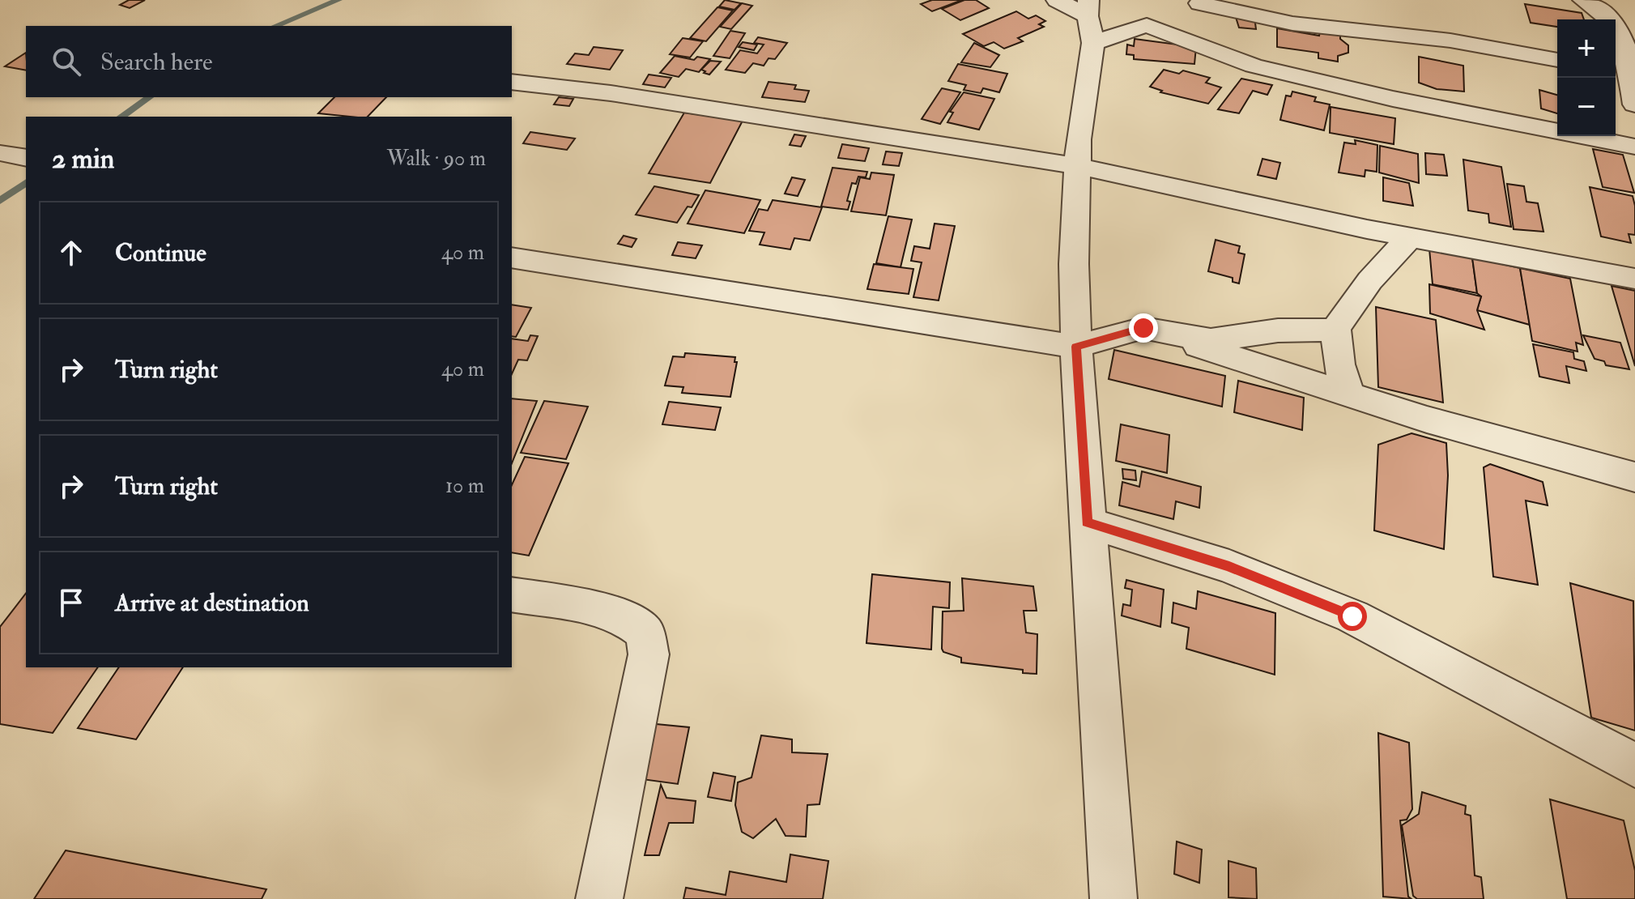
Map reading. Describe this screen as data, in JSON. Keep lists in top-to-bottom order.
{
  "page": {
    "map_buttons": ["+", "−"],
    "search": "Search here",
    "heading": ["2 min", "Walk · 90 m"],
    "list": [
      ["Continue", "40 m"],
      ["Turn right", "40 m"],
      ["Turn right", "10 m"],
      "Arrive at destination"
    ]
  }
}
